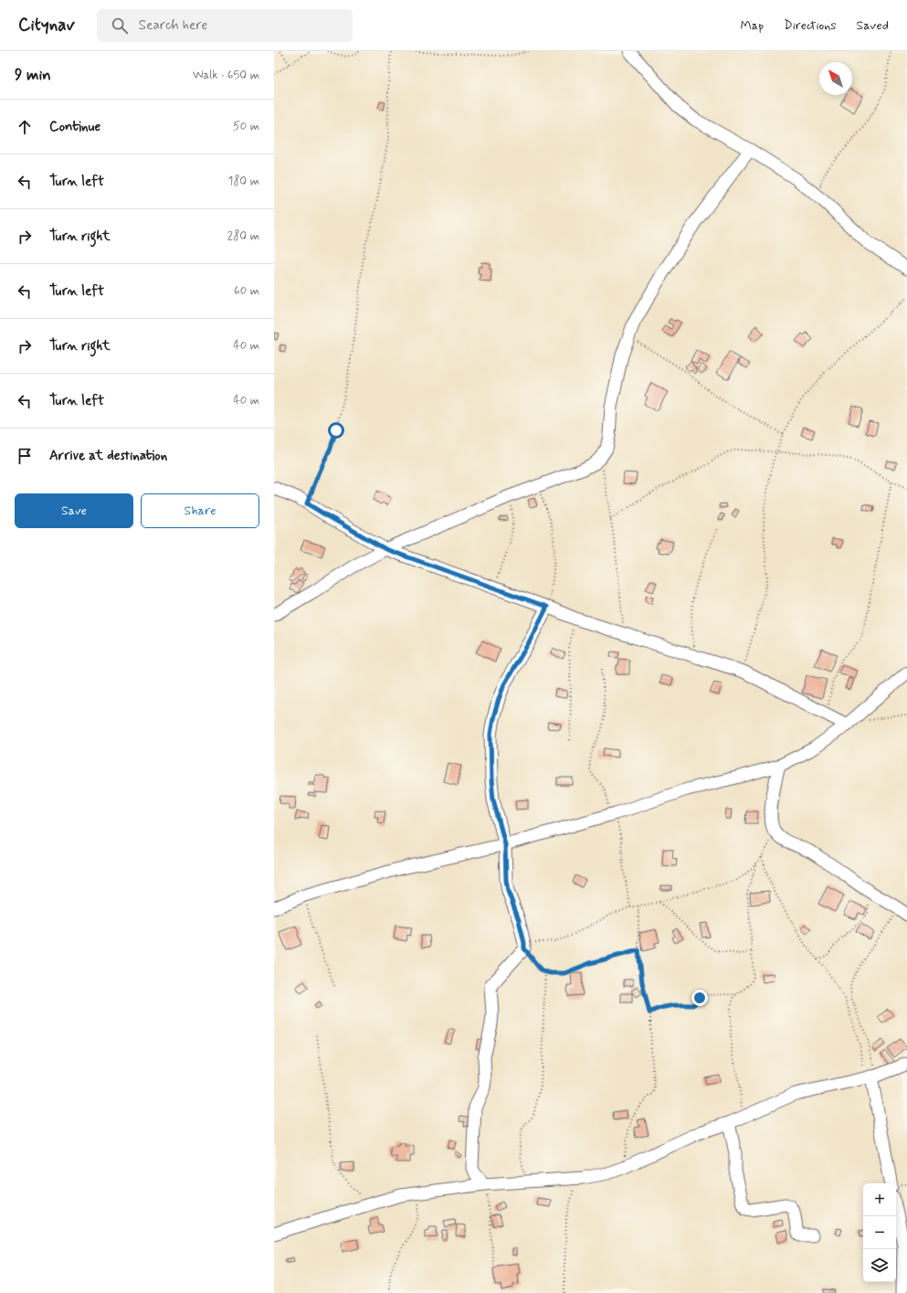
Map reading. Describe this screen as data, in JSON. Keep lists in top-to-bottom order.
{
  "north": "top left",
  "page": {
    "header": "Citynav",
    "search": "Search here",
    "nav": ["Map", "Directions", "Saved"],
    "heading": ["9 min", "Walk · 650 m"],
    "list": [
      ["Continue", "50 m"],
      ["Turn left", "180 m"],
      ["Turn right", "280 m"],
      ["Turn left", "60 m"],
      ["Turn right", "40 m"],
      ["Turn left", "40 m"],
      "Arrive at destination"
    ],
    "buttons": ["Save", "Share"],
    "map_buttons": ["+", "−"]
  }
}
